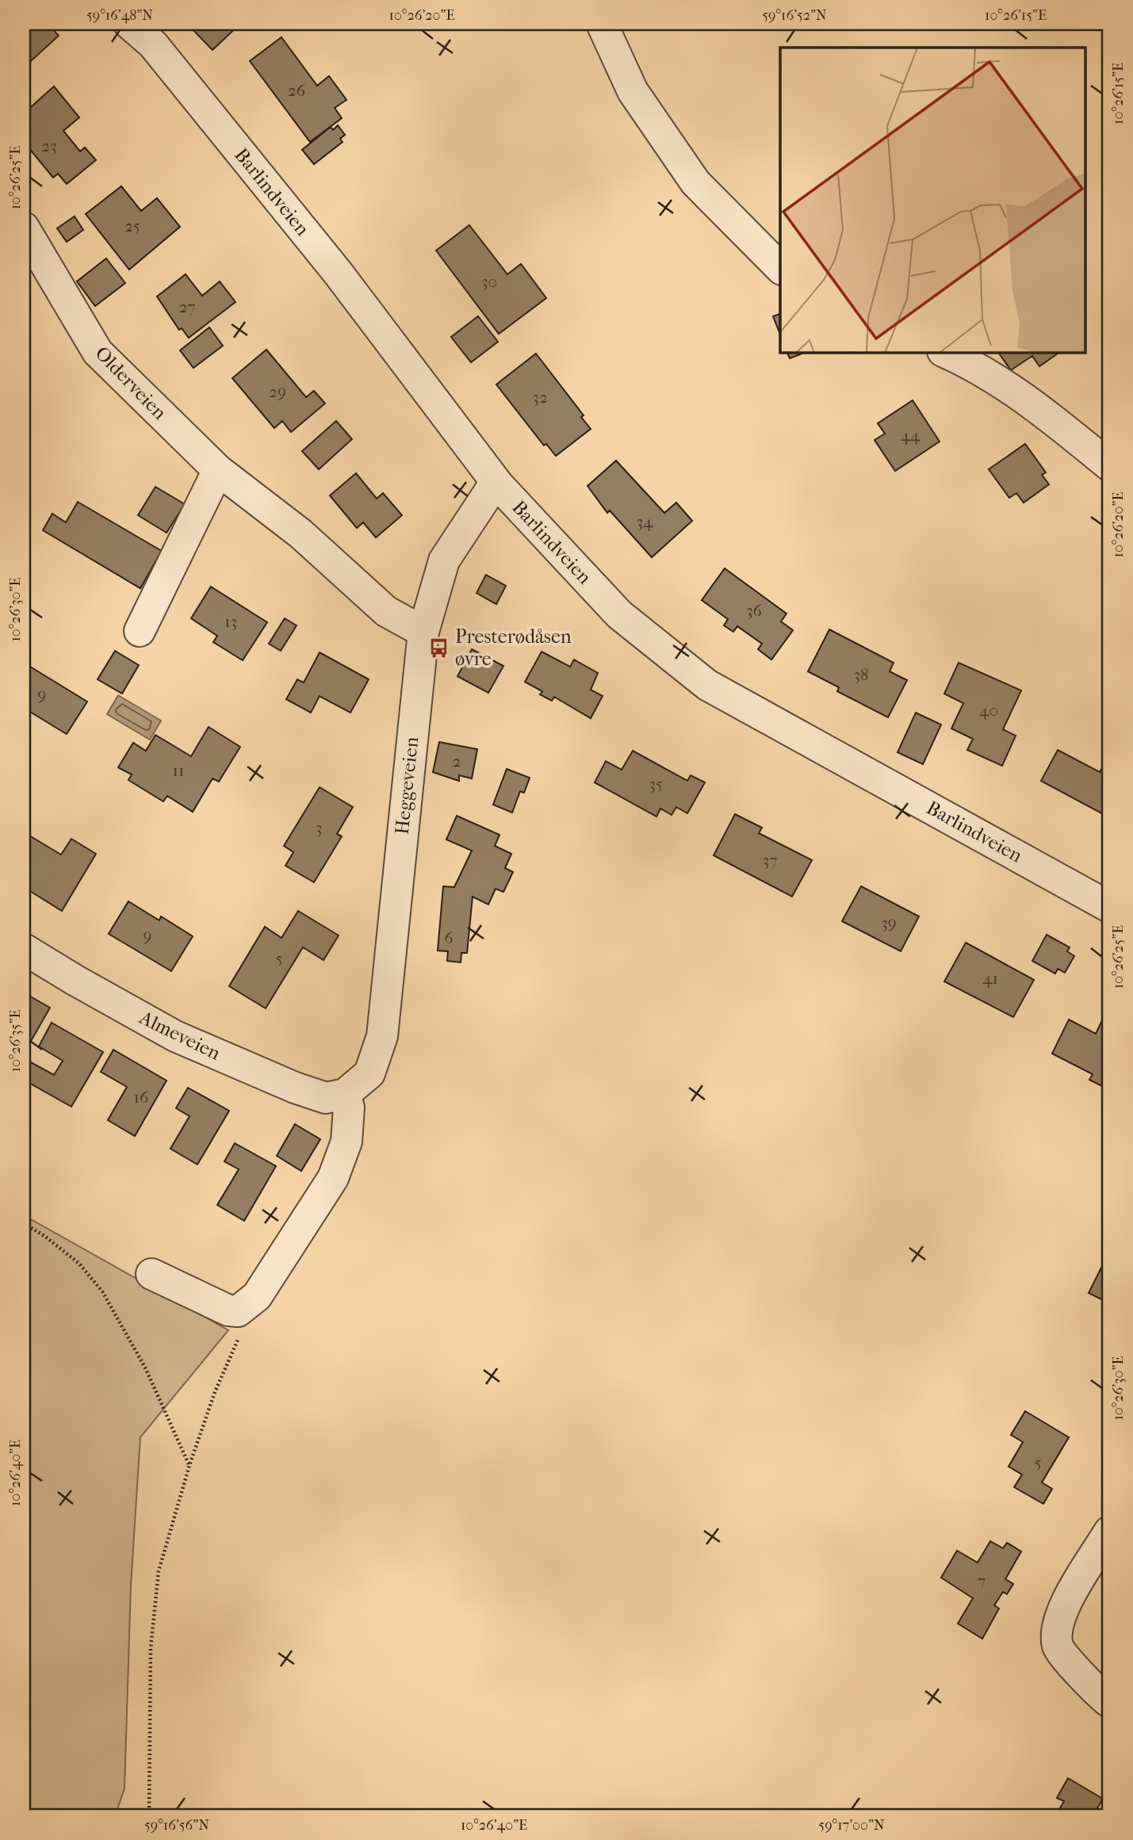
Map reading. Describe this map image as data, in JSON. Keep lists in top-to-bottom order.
{
  "streets": {
    "street": [
      "Barlindveien",
      "Olderveien",
      "Heggeveien",
      "Almeveien"
    ]
  },
  "crossings": [
    ["Barlindveien", "Heggeveien"],
    ["Olderveien", "Heggeveien"],
    ["Heggeveien", "Almeveien"]
  ],
  "places": {
    "bus stop": ["Presterødåsen øvre"]
  },
  "house_numbers": [
    "26",
    "23",
    "25",
    "30",
    "27",
    "29",
    "32",
    "44",
    "34",
    "36",
    "13",
    "38",
    "9",
    "40",
    "2",
    "11",
    "35",
    "3",
    "37",
    "39",
    "9",
    "6",
    "5",
    "41",
    "16",
    "5",
    "7"
  ],
  "coordinates": [
    "59°16'48\"N",
    "10°26'20\"E",
    "59°16'52\"N",
    "10°26'15\"E",
    "10°26'25\"E",
    "10°26'30\"E",
    "10°26'35\"E",
    "10°26'40\"E",
    "59°16'56\"N",
    "59°17'00\"N"
  ]
}
